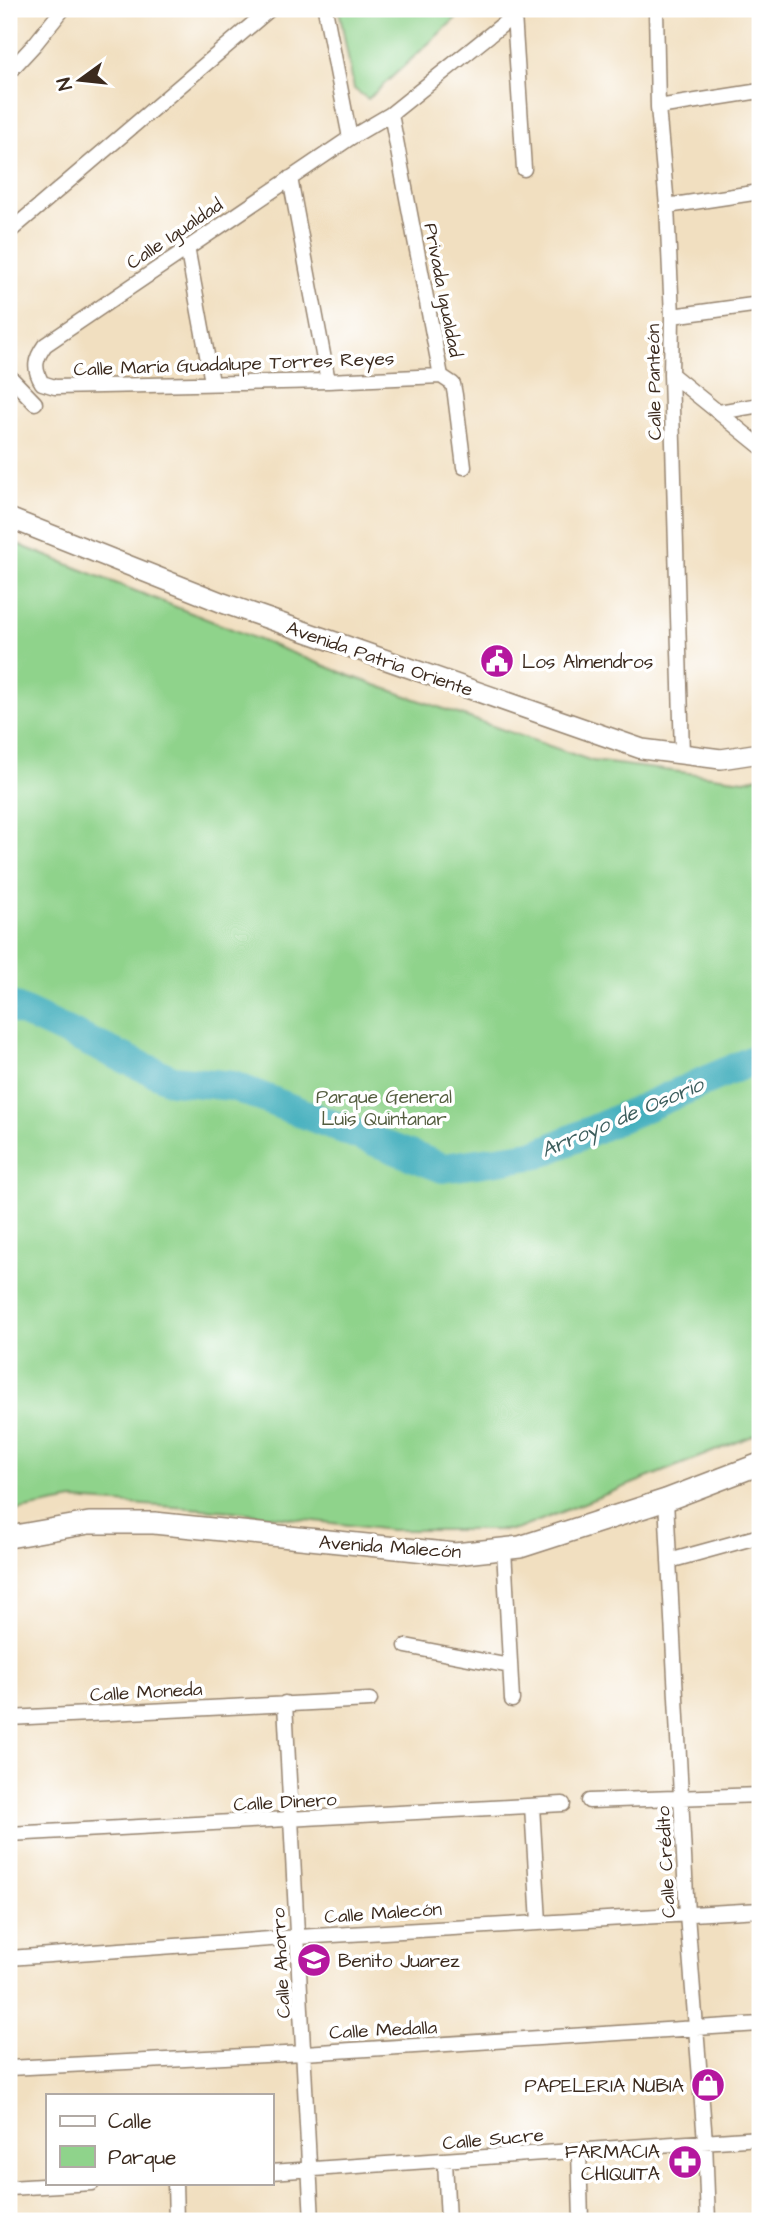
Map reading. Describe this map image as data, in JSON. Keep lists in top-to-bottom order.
{
  "streets": {
    "main road": ["Avenida Malecón"],
    "street": [
      "Calle Igualdad",
      "Privada Igualdad",
      "Calle María Guadalupe Torres Reyes",
      "Calle Panteón",
      "Avenida Patria Oriente",
      "Calle Moneda",
      "Calle Dinero",
      "Calle Crédito",
      "Calle Malecón",
      "Calle Ahorro",
      "Calle Medalla",
      "Calle Sucre"
    ]
  },
  "crossings": [
    ["Calle Igualdad", "Privada Igualdad"],
    ["Calle Igualdad", "Calle María Guadalupe Torres Reyes"],
    ["Privada Igualdad", "Calle María Guadalupe Torres Reyes"],
    ["Calle Panteón", "Avenida Patria Oriente"],
    ["Avenida Malecón", "Calle Crédito"],
    ["Calle Moneda", "Calle Ahorro"],
    ["Calle Dinero", "Calle Ahorro"],
    ["Calle Crédito", "Calle Malecón"],
    ["Calle Crédito", "Calle Medalla"],
    ["Calle Crédito", "Calle Sucre"],
    ["Calle Malecón", "Calle Ahorro"],
    ["Calle Ahorro", "Calle Medalla"],
    ["Calle Ahorro", "Calle Sucre"]
  ],
  "water": ["Arroyo de Osorio"],
  "parks": ["Parque General Luis Quintanar"],
  "places": {
    "public building": ["Los Almendros"],
    "school or university": ["Benito Juarez"],
    "shop": ["PAPELERIA NUBIA"],
    "pharmacy": ["FARMACIA CHIQUITA"]
  },
  "legend": ["Calle", "Parque"],
  "north": "left"
}
